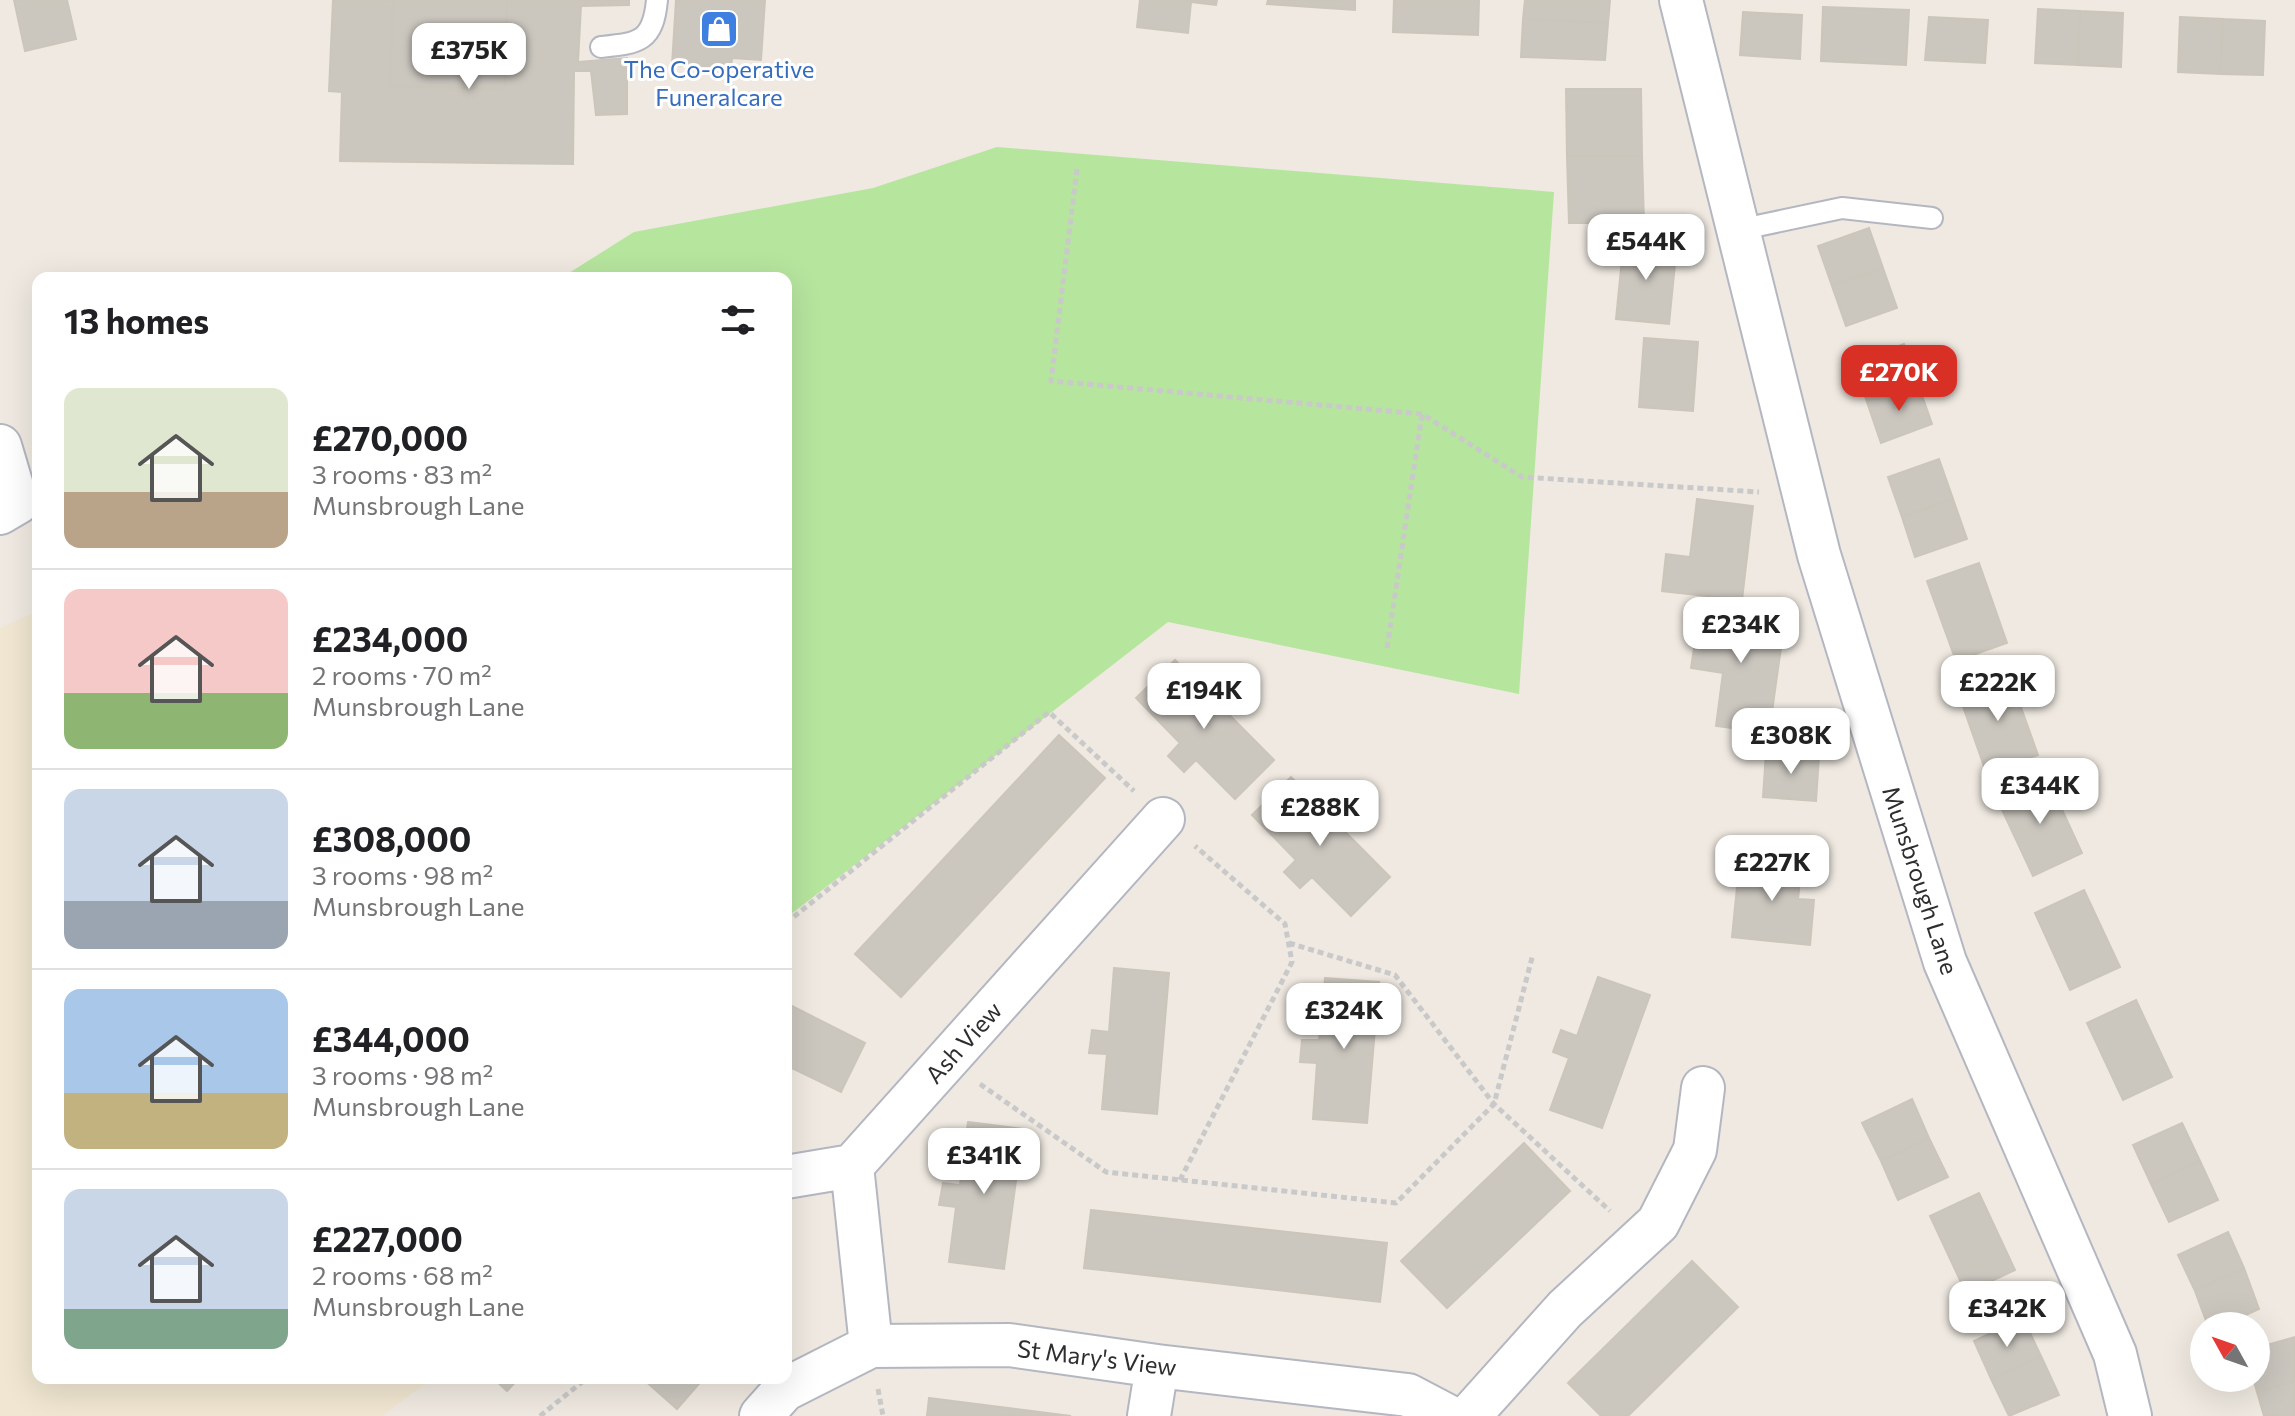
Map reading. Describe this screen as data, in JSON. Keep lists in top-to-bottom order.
{
  "streets": {
    "street": ["Munsbrough Lane", "Ash View", "St Mary's View"]
  },
  "places": {
    "shop": ["The Co-operative Funeralcare"]
  },
  "north": "top left",
  "page": {
    "price": [
      "£375K",
      "£544K",
      "£270K",
      "£234K",
      "£222K",
      "£194K",
      "£308K",
      "£344K",
      "£288K",
      "£227K",
      "£324K",
      "£341K",
      "£342K"
    ],
    "heading": "13 homes",
    "list": [
      {
        "name": "£270,000",
        "note": "3 rooms · 83 m² · Munsbrough Lane"
      },
      {
        "name": "£234,000",
        "note": "2 rooms · 70 m² · Munsbrough Lane"
      },
      {
        "name": "£308,000",
        "note": "3 rooms · 98 m² · Munsbrough Lane"
      },
      {
        "name": "£344,000",
        "note": "3 rooms · 98 m² · Munsbrough Lane"
      },
      {
        "name": "£227,000",
        "note": "2 rooms · 68 m² · Munsbrough Lane"
      }
    ]
  }
}
